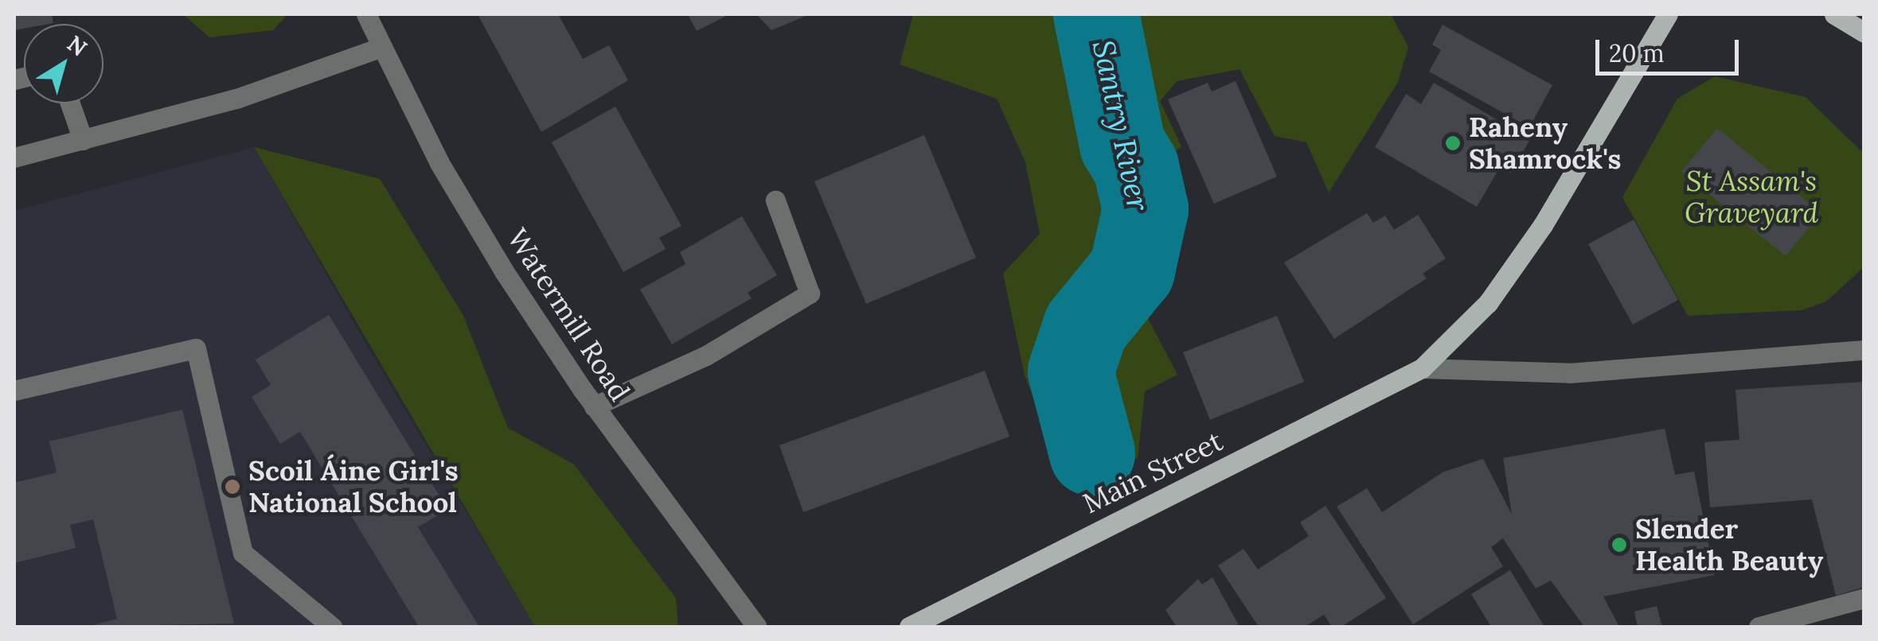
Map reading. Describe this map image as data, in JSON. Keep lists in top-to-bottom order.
{
  "streets": {
    "main road": ["Main Street"],
    "street": ["Watermill Road"]
  },
  "water": ["Santry River"],
  "parks": ["St Assam's Graveyard"],
  "places": ["Raheny Shamrock's", "Scoil Áine Girl's National School", "Slender Health Beauty"],
  "scale_bar": "20 m",
  "north": "top right"
}
